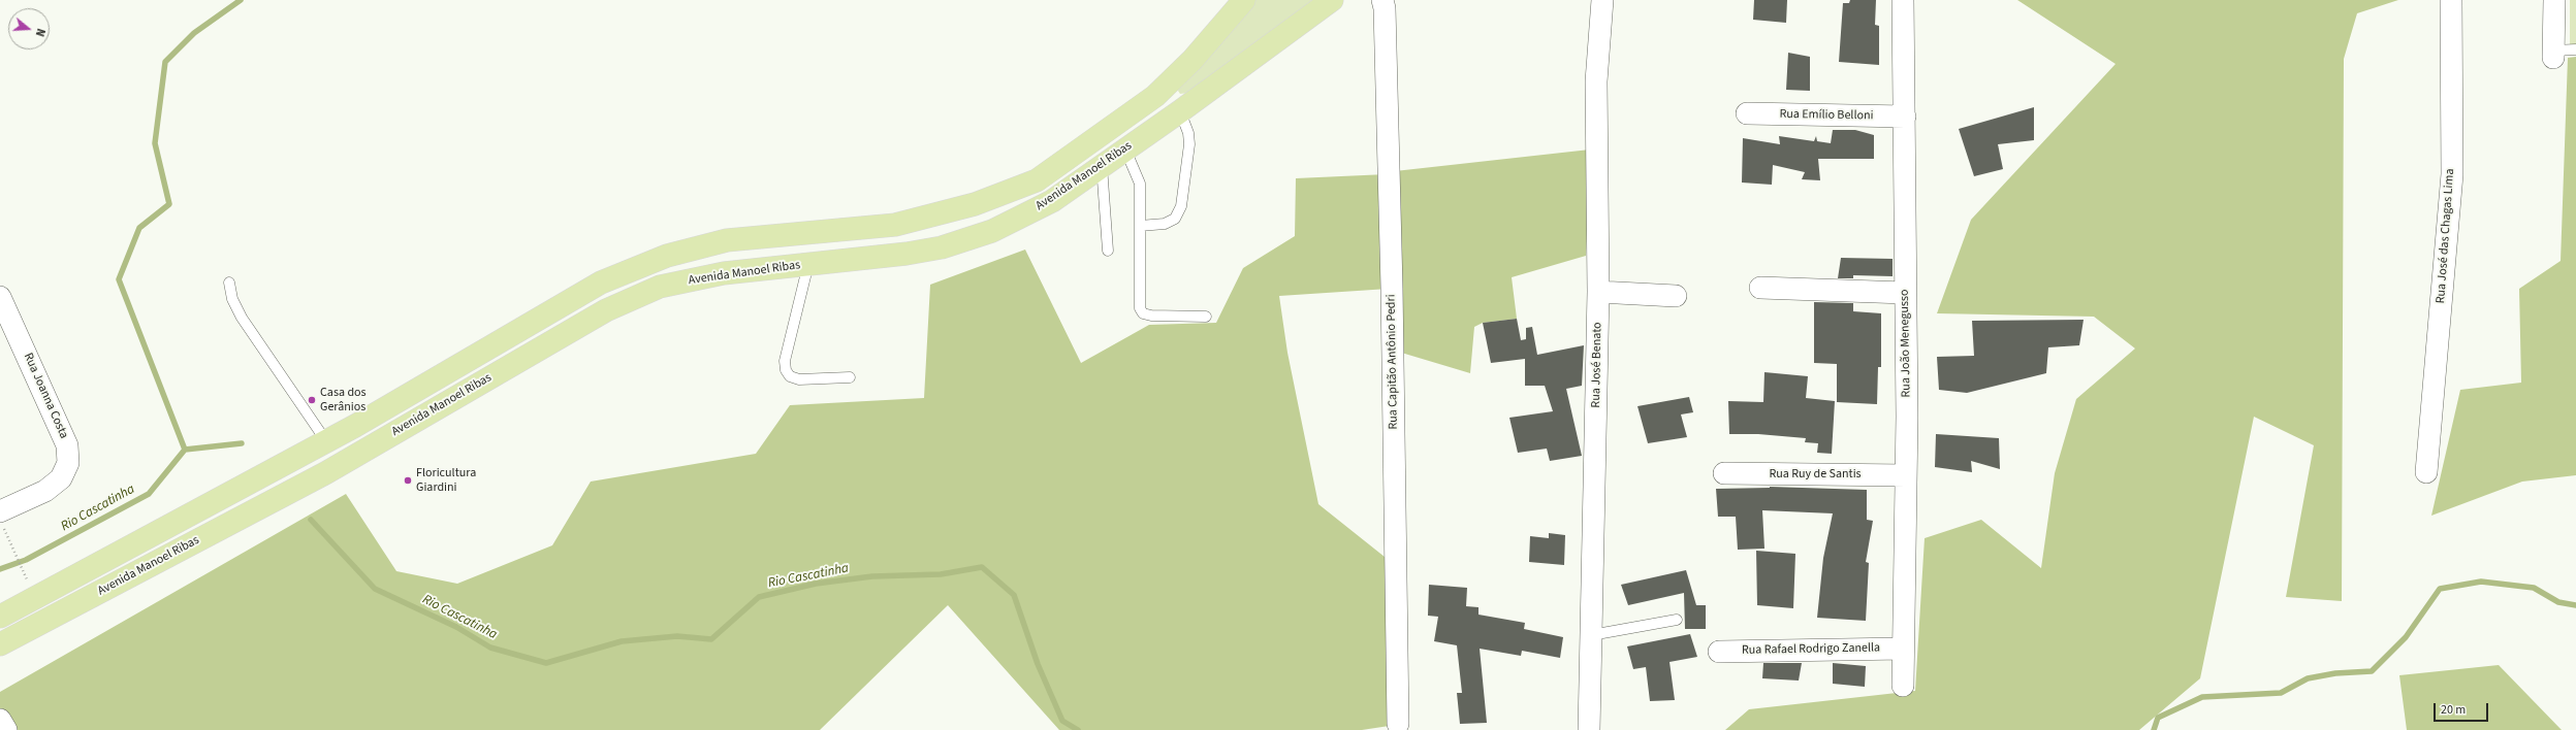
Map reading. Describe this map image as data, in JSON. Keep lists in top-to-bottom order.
{
  "streets": {
    "main road": ["Avenida Manoel Ribas"],
    "street": [
      "Rua Emílio Belloni",
      "Rua José das Chagas Lima",
      "Rua João Menegusso",
      "Rua Capitão Antônio Pedri",
      "Rua José Benato",
      "Rua Joanna Costa",
      "Rua Ruy de Santis",
      "Rua Rafael Rodrigo Zanella"
    ]
  },
  "crossings": [
    ["Rua Emílio Belloni", "Rua João Menegusso"],
    ["Rua João Menegusso", "Rua Ruy de Santis"],
    ["Rua João Menegusso", "Rua Rafael Rodrigo Zanella"]
  ],
  "water": ["Rio Cascatinha"],
  "places": ["Casa dos Gerânios", "Floricultura Giardini"],
  "scale_bar": "20 m",
  "north": "right"
}
